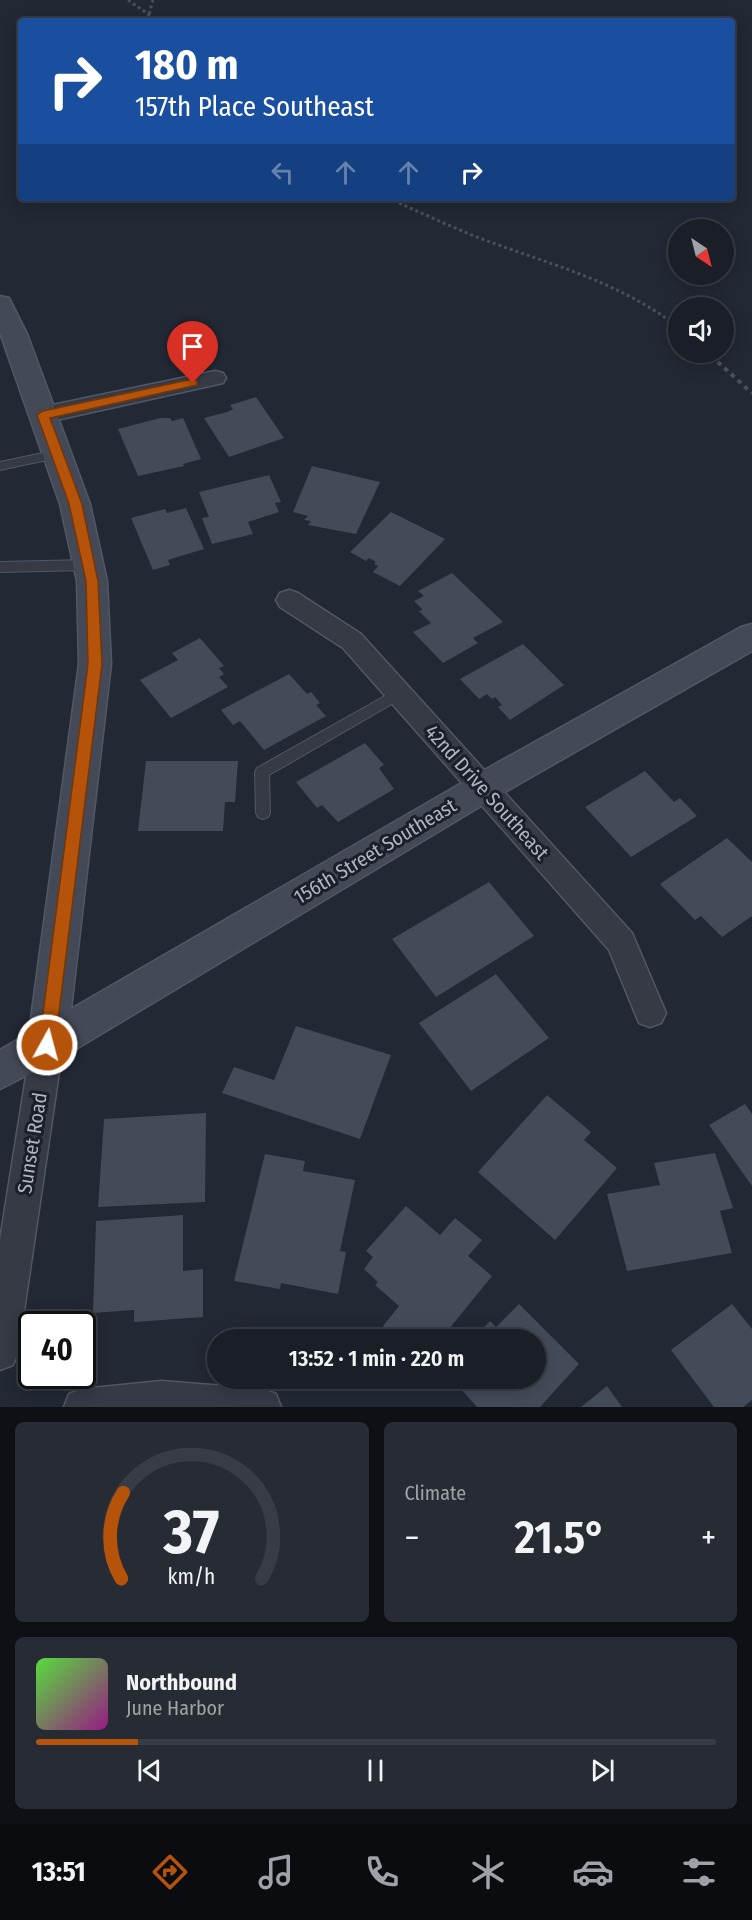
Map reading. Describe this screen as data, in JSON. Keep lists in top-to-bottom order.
{
  "streets": {
    "street": ["42nd Drive Southeast", "156th Street Southeast", "Sunset Road"]
  },
  "crossings": [
    ["42nd Drive Southeast", "156th Street Southeast"],
    ["156th Street Southeast", "Sunset Road"]
  ],
  "north": "bottom right",
  "page": {
    "turn": ["180 m", "157th Place Southeast"],
    "limit": "40",
    "trip": "13:52 · 1 min · 220 m",
    "tile": "Climate",
    "heat": ["−", "21.5°", "+"],
    "song": ["Northbound", "June Harbor"],
    "tabs": "13:51",
    "gauge": ["37", "km/h"]
  }
}
